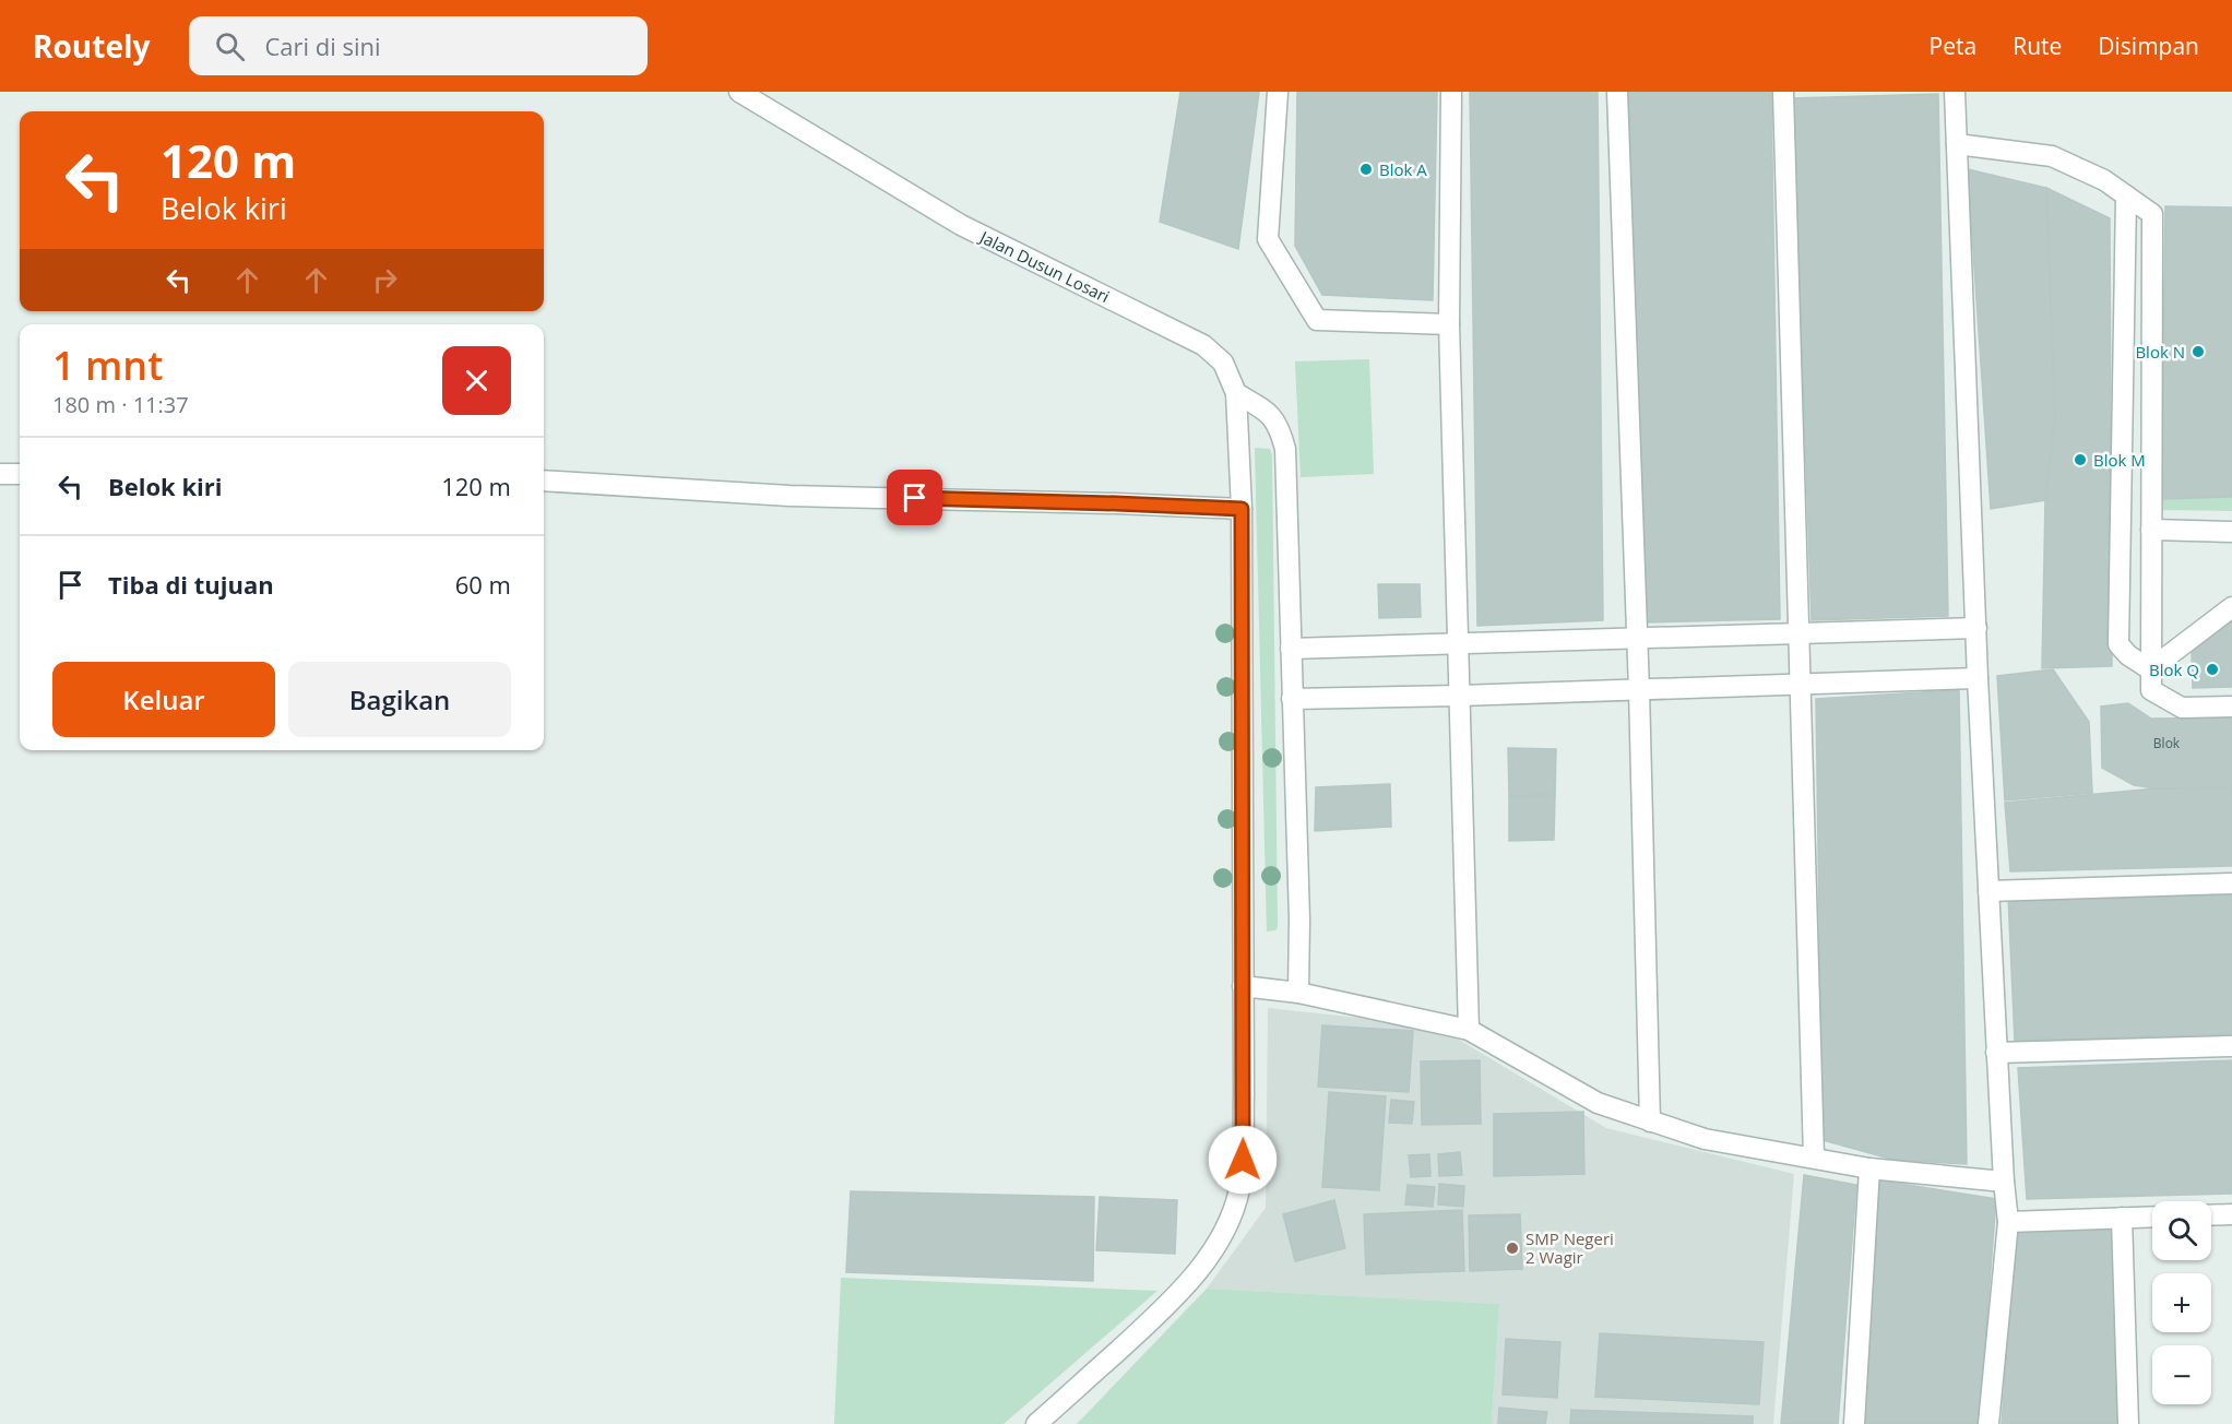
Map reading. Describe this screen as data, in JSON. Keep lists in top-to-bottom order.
{
  "streets": {
    "street": ["Jalan Dusun Losari"]
  },
  "places": [
    "Blok A",
    "Blok N",
    "Blok M",
    "Blok Q",
    "SMP Negeri 2 Wagir"
  ],
  "house_numbers": ["Blok"],
  "page": {
    "header": "Routely",
    "search": "Cari di sini",
    "nav": ["Peta", "Rute", "Disimpan"],
    "turn": ["120 m", "Belok kiri"],
    "heading": ["1 mnt", "180 m · 11:37"],
    "list": [
      {
        "name": "Belok kiri",
        "value": "120 m"
      },
      {
        "name": "Tiba di tujuan",
        "value": "60 m"
      }
    ],
    "buttons": ["Keluar", "Bagikan"],
    "map_buttons": ["+", "−"]
  }
}
